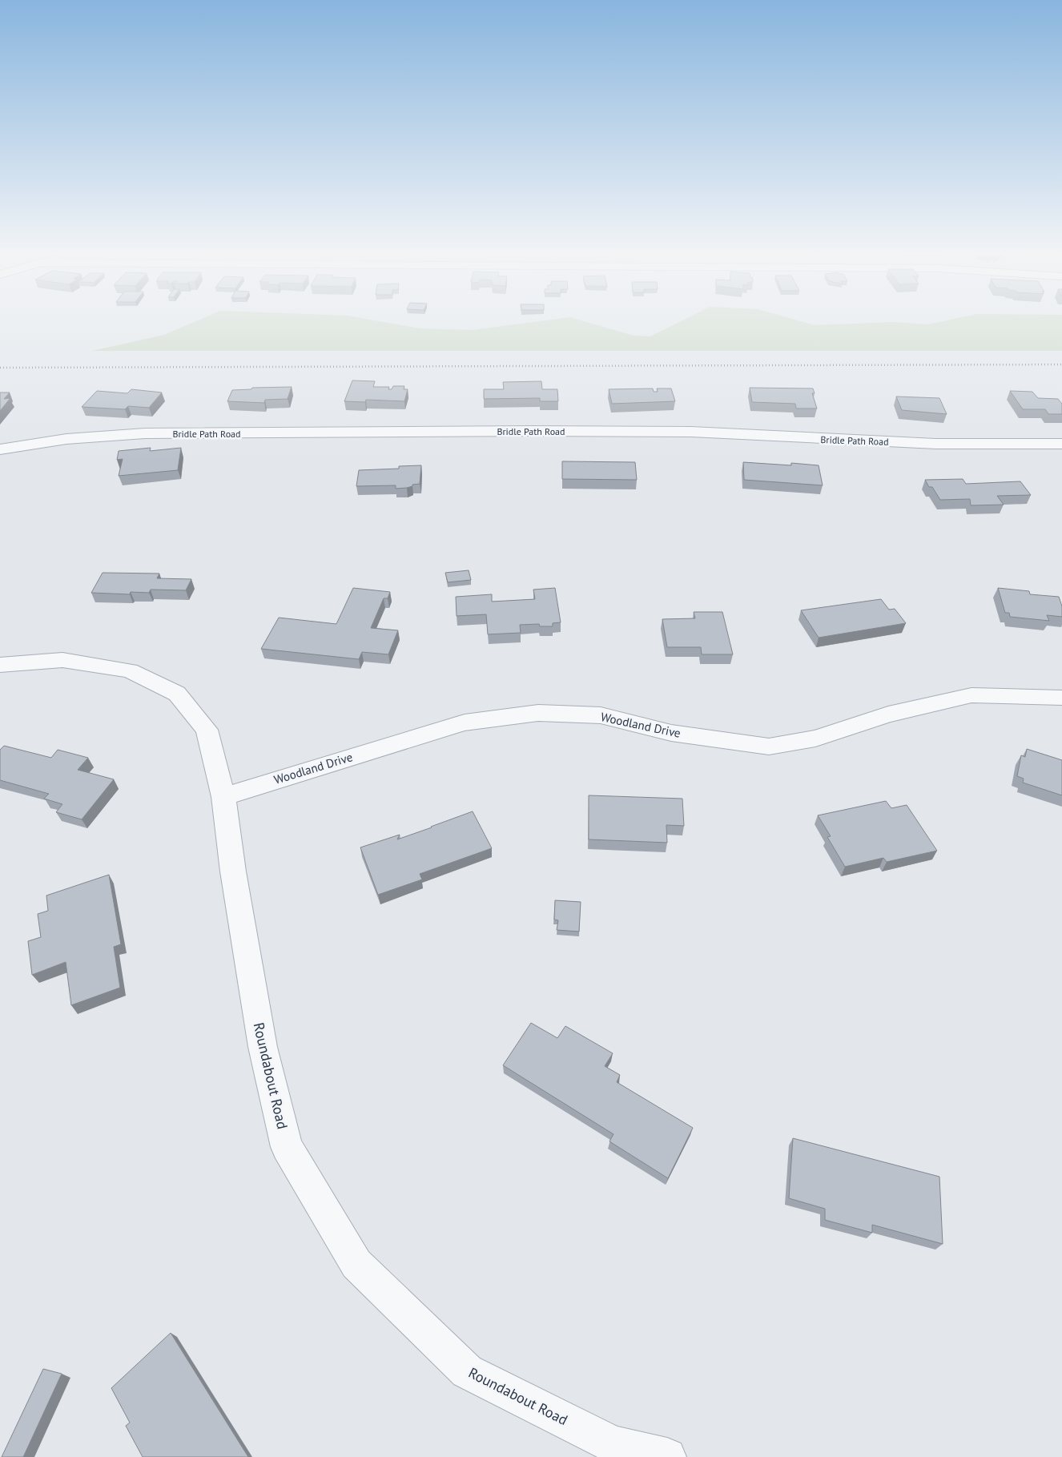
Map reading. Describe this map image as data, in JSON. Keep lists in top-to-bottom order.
{
  "streets": {
    "street": ["Bridle Path Road", "Woodland Drive", "Roundabout Road"]
  },
  "crossings": [
    ["Woodland Drive", "Roundabout Road"]
  ]
}
